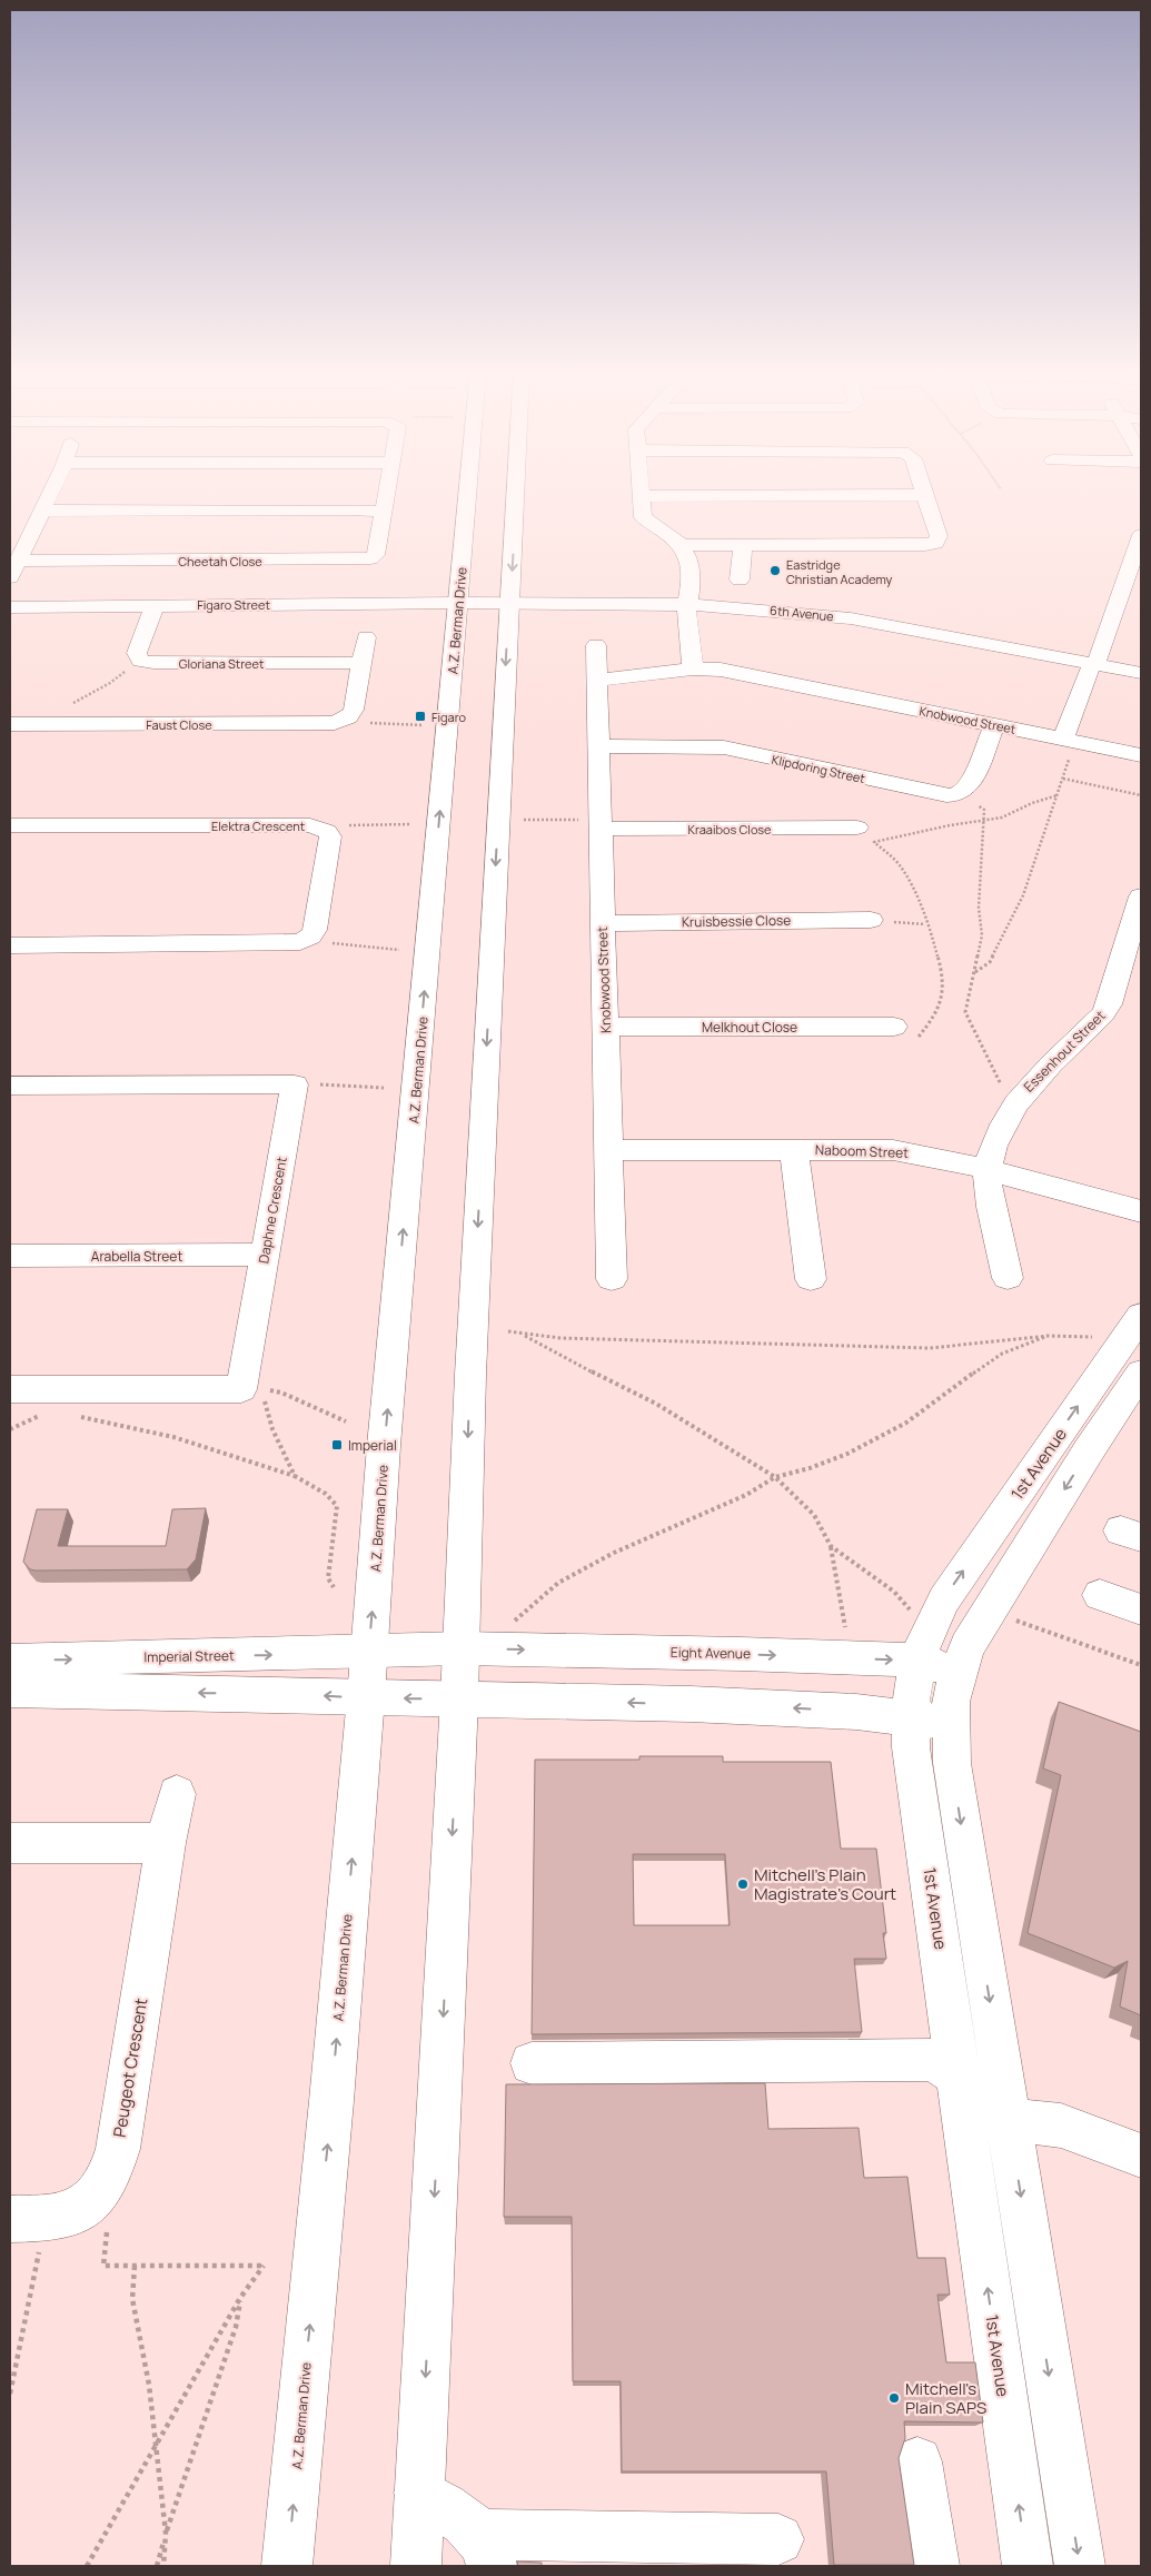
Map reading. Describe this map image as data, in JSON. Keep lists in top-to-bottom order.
{
  "streets": {
    "street": [
      "Cheetah Close",
      "Figaro Street",
      "6th Avenue",
      "A.Z. Berman Drive",
      "Gloriana Street",
      "Knobwood Street",
      "Faust Close",
      "Klipdoring Street",
      "Elektra Crescent",
      "Kraaibos Close",
      "Kruisbessie Close",
      "Melkhout Close",
      "Essenhout Street",
      "Naboom Street",
      "Daphne Crescent",
      "Arabella Street",
      "1st Avenue",
      "Eight Avenue",
      "Imperial Street",
      "Peugeot Crescent"
    ]
  },
  "crossings": [
    ["Figaro Street", "6th Avenue"],
    ["Figaro Street", "A.Z. Berman Drive"],
    ["6th Avenue", "A.Z. Berman Drive"],
    ["A.Z. Berman Drive", "Eight Avenue"],
    ["A.Z. Berman Drive", "Imperial Street"],
    ["Knobwood Street", "Klipdoring Street"],
    ["Knobwood Street", "Kraaibos Close"],
    ["Knobwood Street", "Kruisbessie Close"],
    ["Knobwood Street", "Melkhout Close"],
    ["Knobwood Street", "Naboom Street"],
    ["Essenhout Street", "Naboom Street"],
    ["Daphne Crescent", "Arabella Street"],
    ["1st Avenue", "Eight Avenue"],
    ["Eight Avenue", "Imperial Street"]
  ],
  "places": {
    "other": ["Eastridge Christian Academy", "Mitchell's Plain Magistrate's Court", "Mitchell's Plain SAPS"],
    "transit": ["Figaro", "Imperial"]
  }
}
